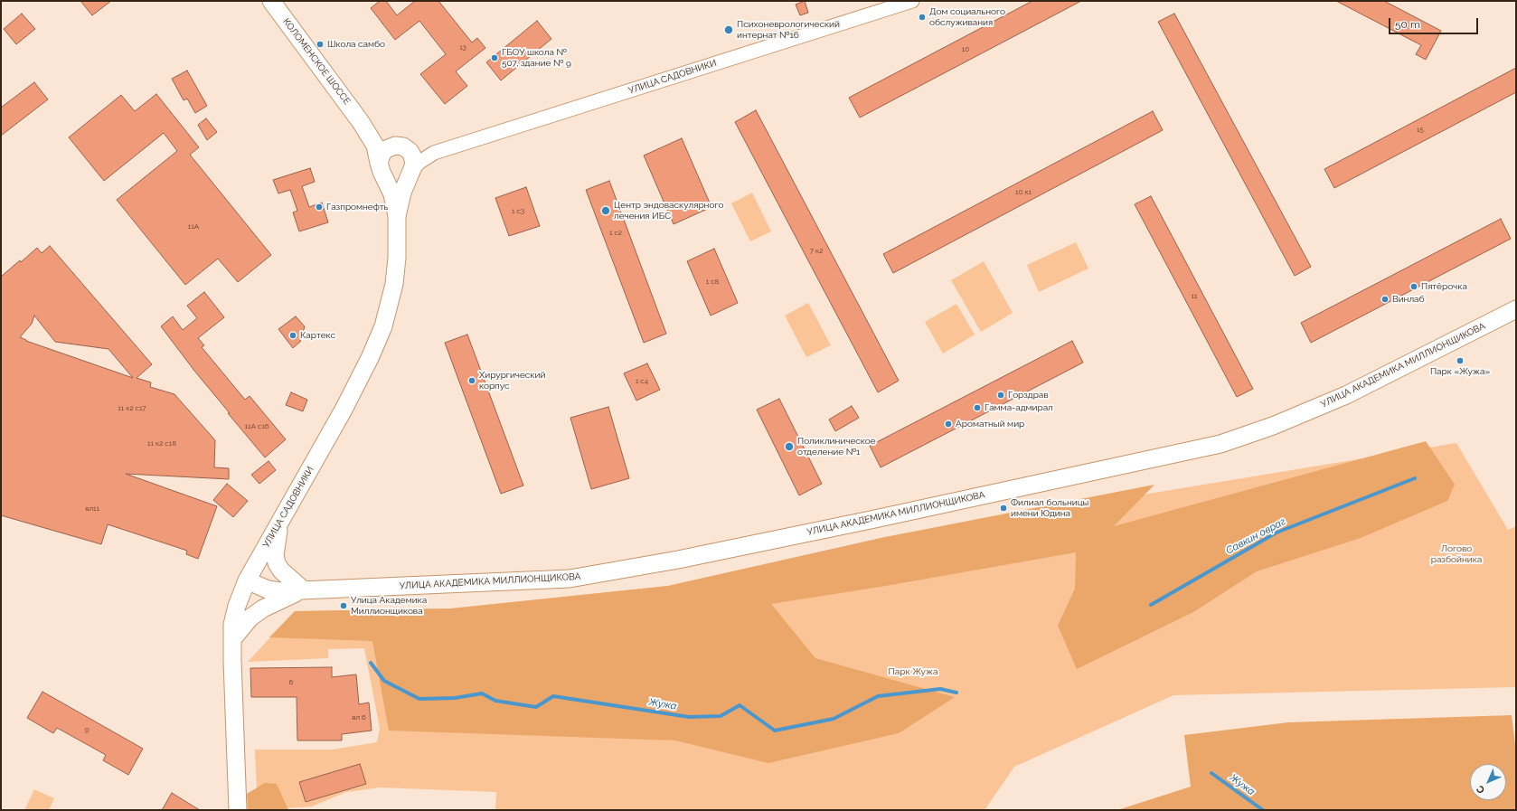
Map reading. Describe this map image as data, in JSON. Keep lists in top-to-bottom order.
{
  "streets": {
    "street": ["КОЛОМЕНСКОЕ ШОССЕ", "УЛИЦА САДОВНИКИ", "УЛИЦА АКАДЕМИКА МИЛЛИОНЩИКОВА"]
  },
  "crossings": [
    ["КОЛОМЕНСКОЕ ШОССЕ", "УЛИЦА САДОВНИКИ"],
    ["УЛИЦА САДОВНИКИ", "УЛИЦА АКАДЕМИКА МИЛЛИОНЩИКОВА"]
  ],
  "water": ["Савкин овраг", "Жужа"],
  "parks": ["Логово разбойника", "Парк Жужа"],
  "places": [
    "Дом социального обслуживания",
    "Психоневрологический интернат №16",
    "Школа самбо",
    "ГБОУ школа № 507, здание № 9",
    "Газпромнефть",
    "Центр эндоваскулярного лечения ИБС",
    "Пятёрочка",
    "Винлаб",
    "Картекс",
    "Парк «Жужа»",
    "Хирургический корпус",
    "Горздрав",
    "Гамма-адмирал",
    "Ароматный мир",
    "Поликлиническое отделение №1",
    "Филиал больницы имени Юдина",
    "Улица Академика Миллионщикова"
  ],
  "house_numbers": [
    "13",
    "10",
    "15",
    "10 к1",
    "1 с3",
    "11А",
    "1 с2",
    "7 к2",
    "1 с8",
    "11",
    "1 с4",
    "11 к2 с17",
    "11А с16",
    "11 к2 с18",
    "вл11",
    "6",
    "вл 6",
    "9"
  ],
  "scale_bar": "50 m",
  "north": "bottom left"
}
